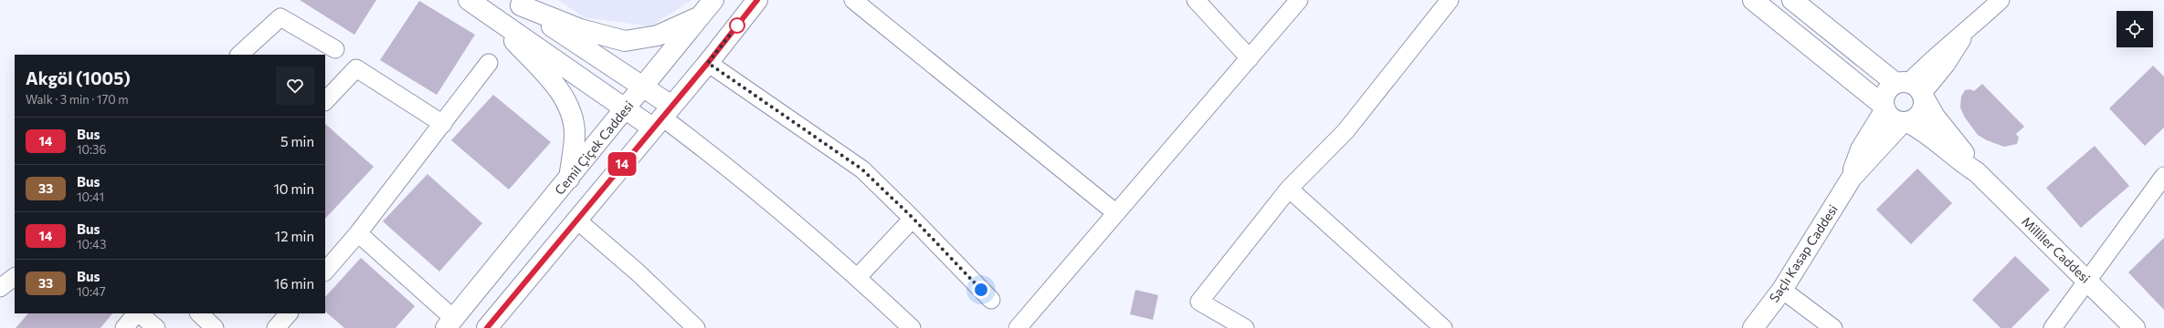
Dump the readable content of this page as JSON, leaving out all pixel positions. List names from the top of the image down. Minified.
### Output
{"streets":{"street":["Cemil Çiçek Caddesi","Milliler Caddesi","Saçlı Kasap Caddesi"]},"crossings":[["Milliler Caddesi","Saçlı Kasap Caddesi"]],"lines":["bus line 14"],"page":{"on_map":"14","heading":["Akgöl (1005)","Walk · 3 min · 170 m"],"list":[{"mark":"14","name":"Bus","note":"10:36","value":"5 min"},{"mark":"33","name":"Bus","note":"10:41","value":"10 min"},{"mark":"14","name":"Bus","note":"10:43","value":"12 min"},{"mark":"33","name":"Bus","note":"10:47","value":"16 min"}]}}
